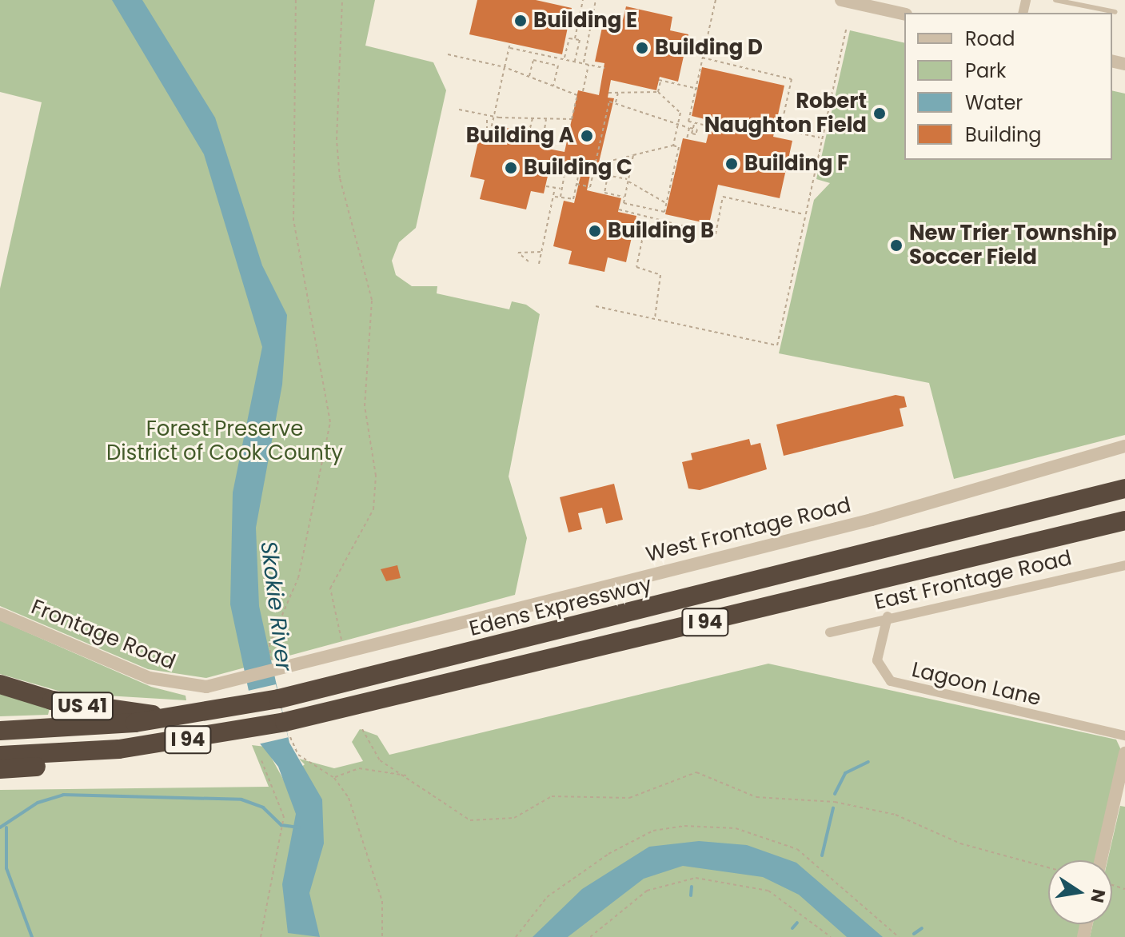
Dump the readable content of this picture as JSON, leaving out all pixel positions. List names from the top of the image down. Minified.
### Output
{"streets":{"highway":["Edens Expressway","I 94","US 41"],"street":["West Frontage Road","East Frontage Road","Frontage Road","Lagoon Lane"]},"crossings":[["West Frontage Road","Frontage Road"],["East Frontage Road","Lagoon Lane"],["Edens Expressway","US 41"],["I 94","US 41"]],"water":["Skokie River"],"parks":["Forest Preserve District of Cook County"],"places":["Building E","Building D","Robert Naughton Field","Building A","Building F","Building C","Building B","New Trier Township Soccer Field"],"legend":["Road","Park","Water","Building"],"north":"right"}
